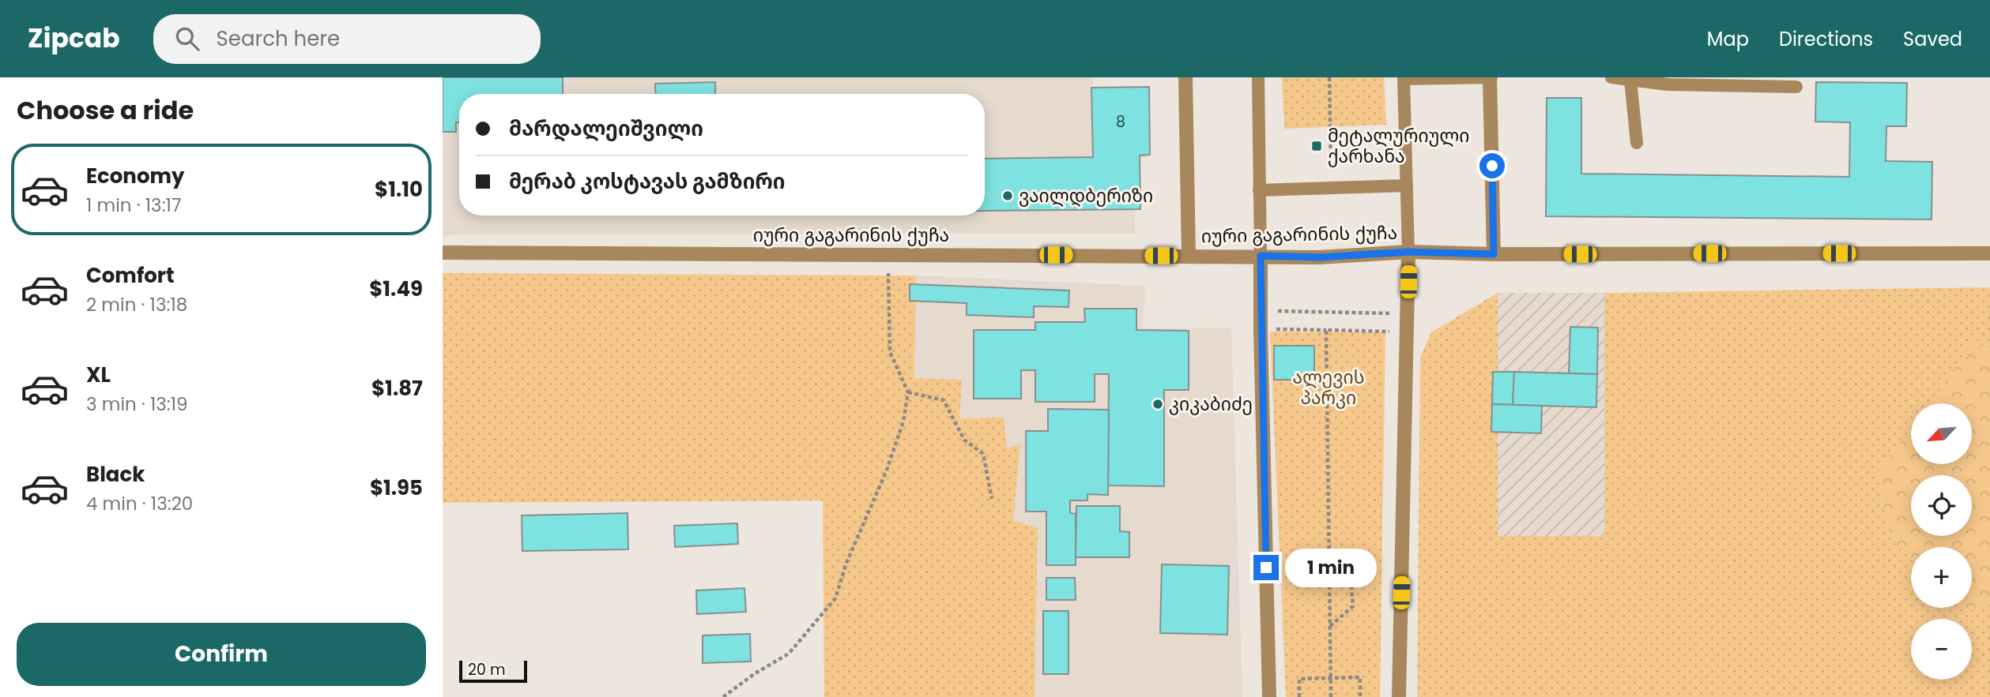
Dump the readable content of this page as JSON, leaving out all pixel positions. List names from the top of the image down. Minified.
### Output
{"streets":{"street":["იური გაგარინის ქუჩა"]},"parks":["ალევის პარკი"],"places":{"transit":["მეტალურიული ქარხანა"],"other":["ვაილდბერიზი","კიკაბიძე"]},"house_numbers":["8"],"scale_bar":"20 m","north":"bottom left","page":{"header":"Zipcab","search":"Search here","nav":["Map","Directions","Saved"],"heading":"Choose a ride","banner":["მარდალეიშვილი","მერაბ კოსტავას გამზირი"],"list":[{"name":"Economy","note":"1 min · 13:17","value":"$1.10"},{"name":"Comfort","note":"2 min · 13:18","value":"$1.49"},{"name":"XL","note":"3 min · 13:19","value":"$1.87"},{"name":"Black","note":"4 min · 13:20","value":"$1.95"}],"map_buttons":["+","−"],"bubble":"1 min","buttons":"Confirm","scale":"20 m"}}
